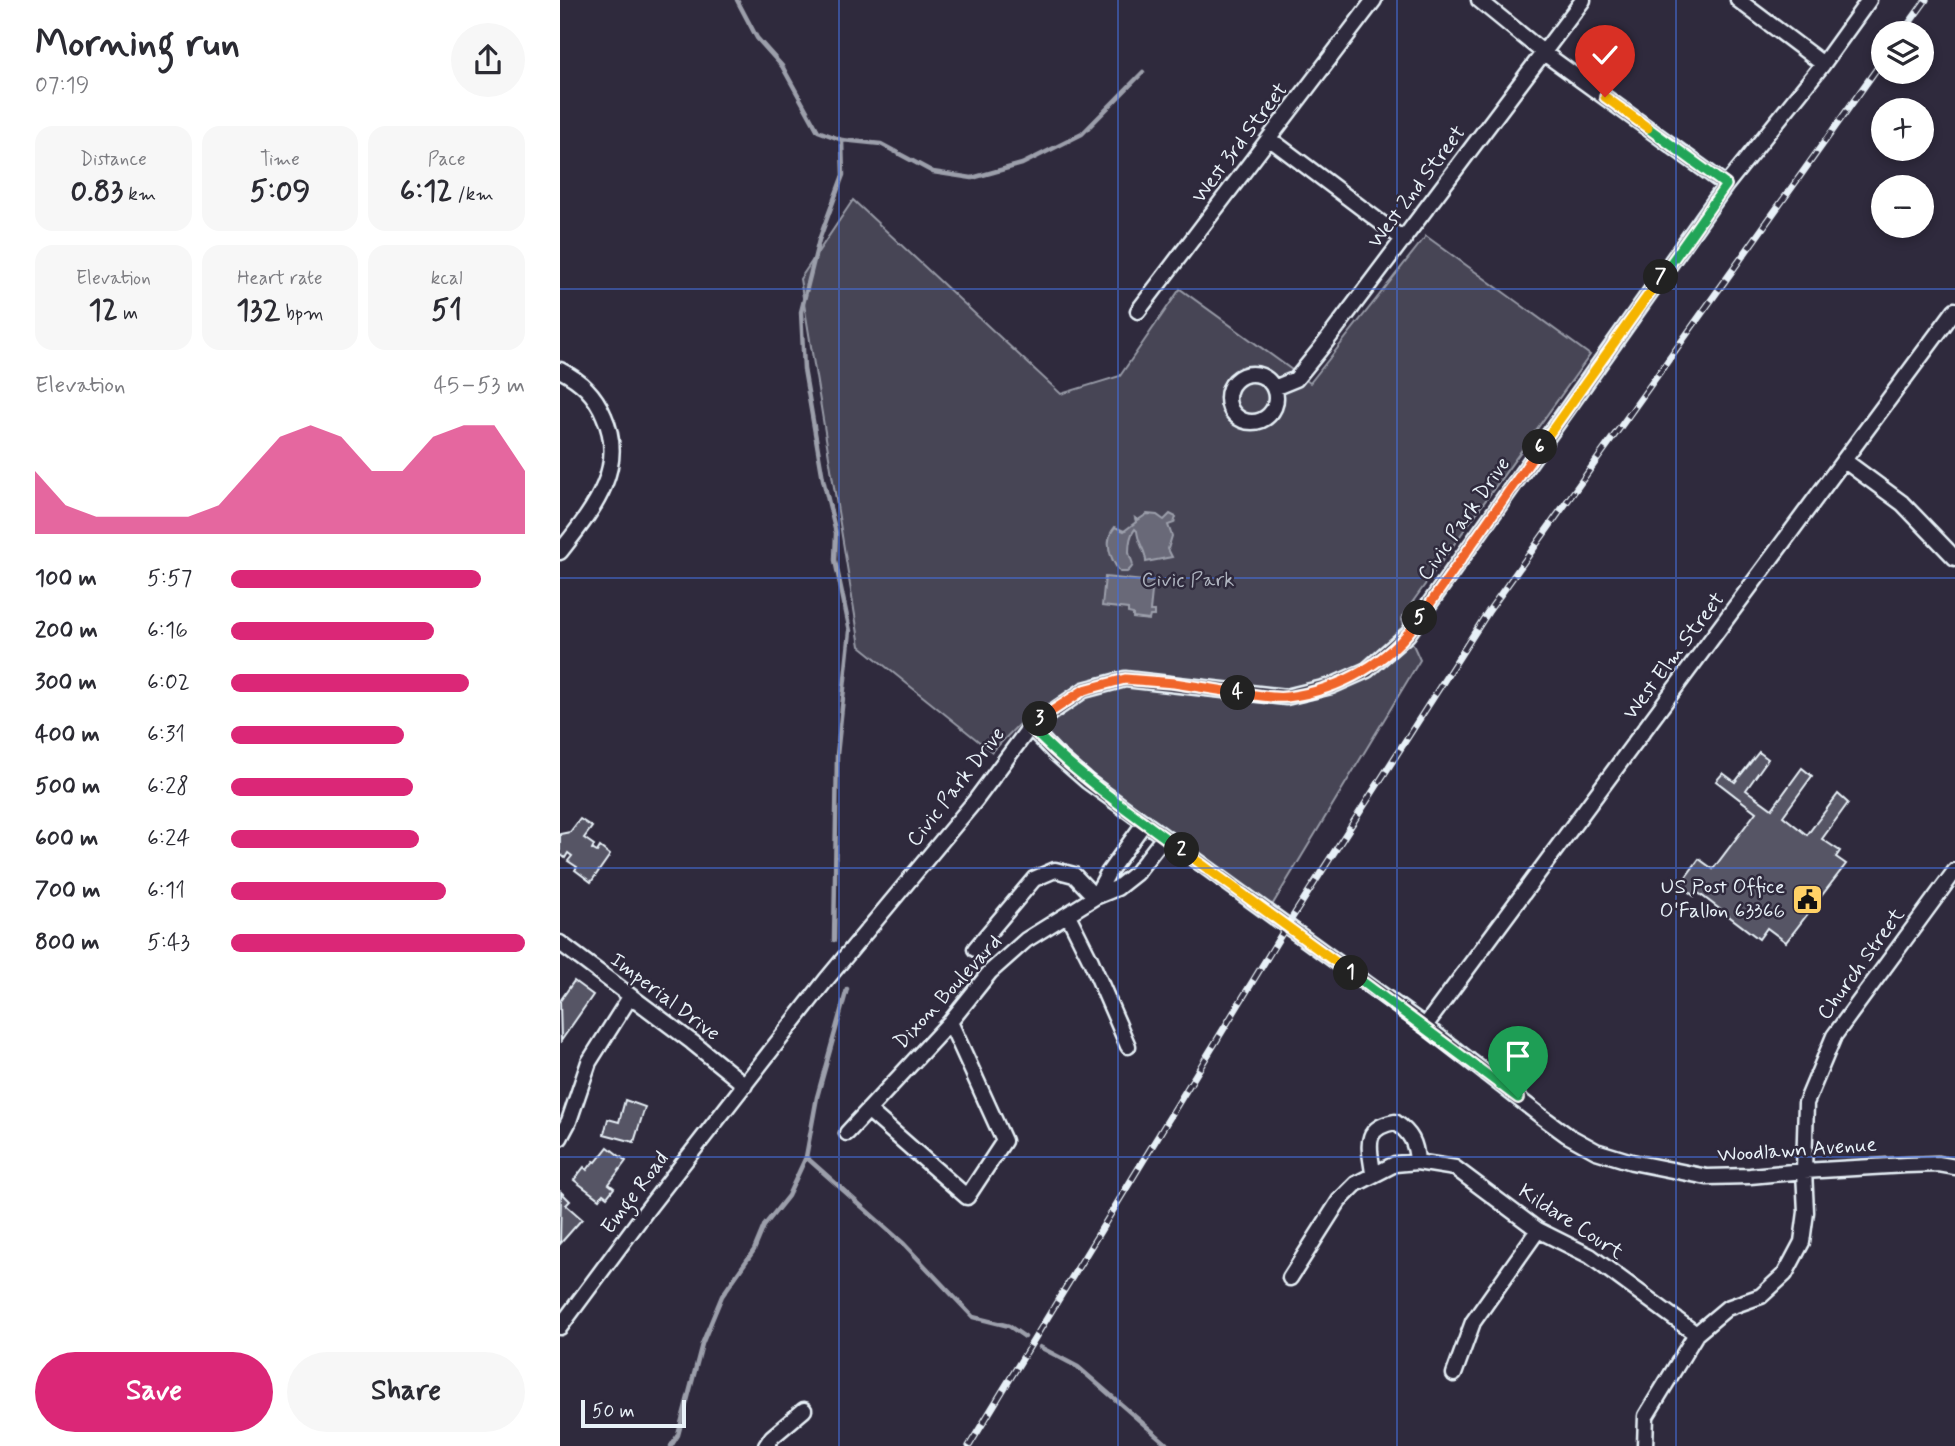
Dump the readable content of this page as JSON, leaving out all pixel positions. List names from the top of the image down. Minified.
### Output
{"streets":{"street":["West 3rd Street","West 2nd Street","Civic Park Drive","West Elm Street","Church Street","Dixon Boulevard","Imperial Drive","Woodlawn Avenue","Emge Road","Kildare Court"]},"crossings":[["Civic Park Drive","Imperial Drive"],["Civic Park Drive","Woodlawn Avenue"],["Civic Park Drive","Emge Road"],["West Elm Street","Woodlawn Avenue"],["Church Street","Woodlawn Avenue"],["Church Street","Kildare Court"],["Dixon Boulevard","Woodlawn Avenue"],["Imperial Drive","Emge Road"]],"parks":["Civic Park"],"places":{"public building":["US Post Office O'Fallon 63366"]},"scale_bar":"50 m","page":{"heading":["Morning run","07:19"],"map_buttons":["+","−"],"stats":[["Distance","0.83 km"],["Time","5:09"],["Pace","6:12 /km"],["Elevation","12 m"],["Heart rate","132 bpm"],["kcal","51"]],"pins":["7","6","5","4","3","2","1"],"chart":["Elevation","45–53 m"],"list":[{"name":"100 m","note":"5:57"},{"name":"200 m","note":"6:16"},{"name":"300 m","note":"6:02"},{"name":"400 m","note":"6:31"},{"name":"500 m","note":"6:28"},{"name":"600 m","note":"6:24"},{"name":"700 m","note":"6:11"},{"name":"800 m","note":"5:43"}],"buttons":["Save","Share"],"scale":"50 m"}}
